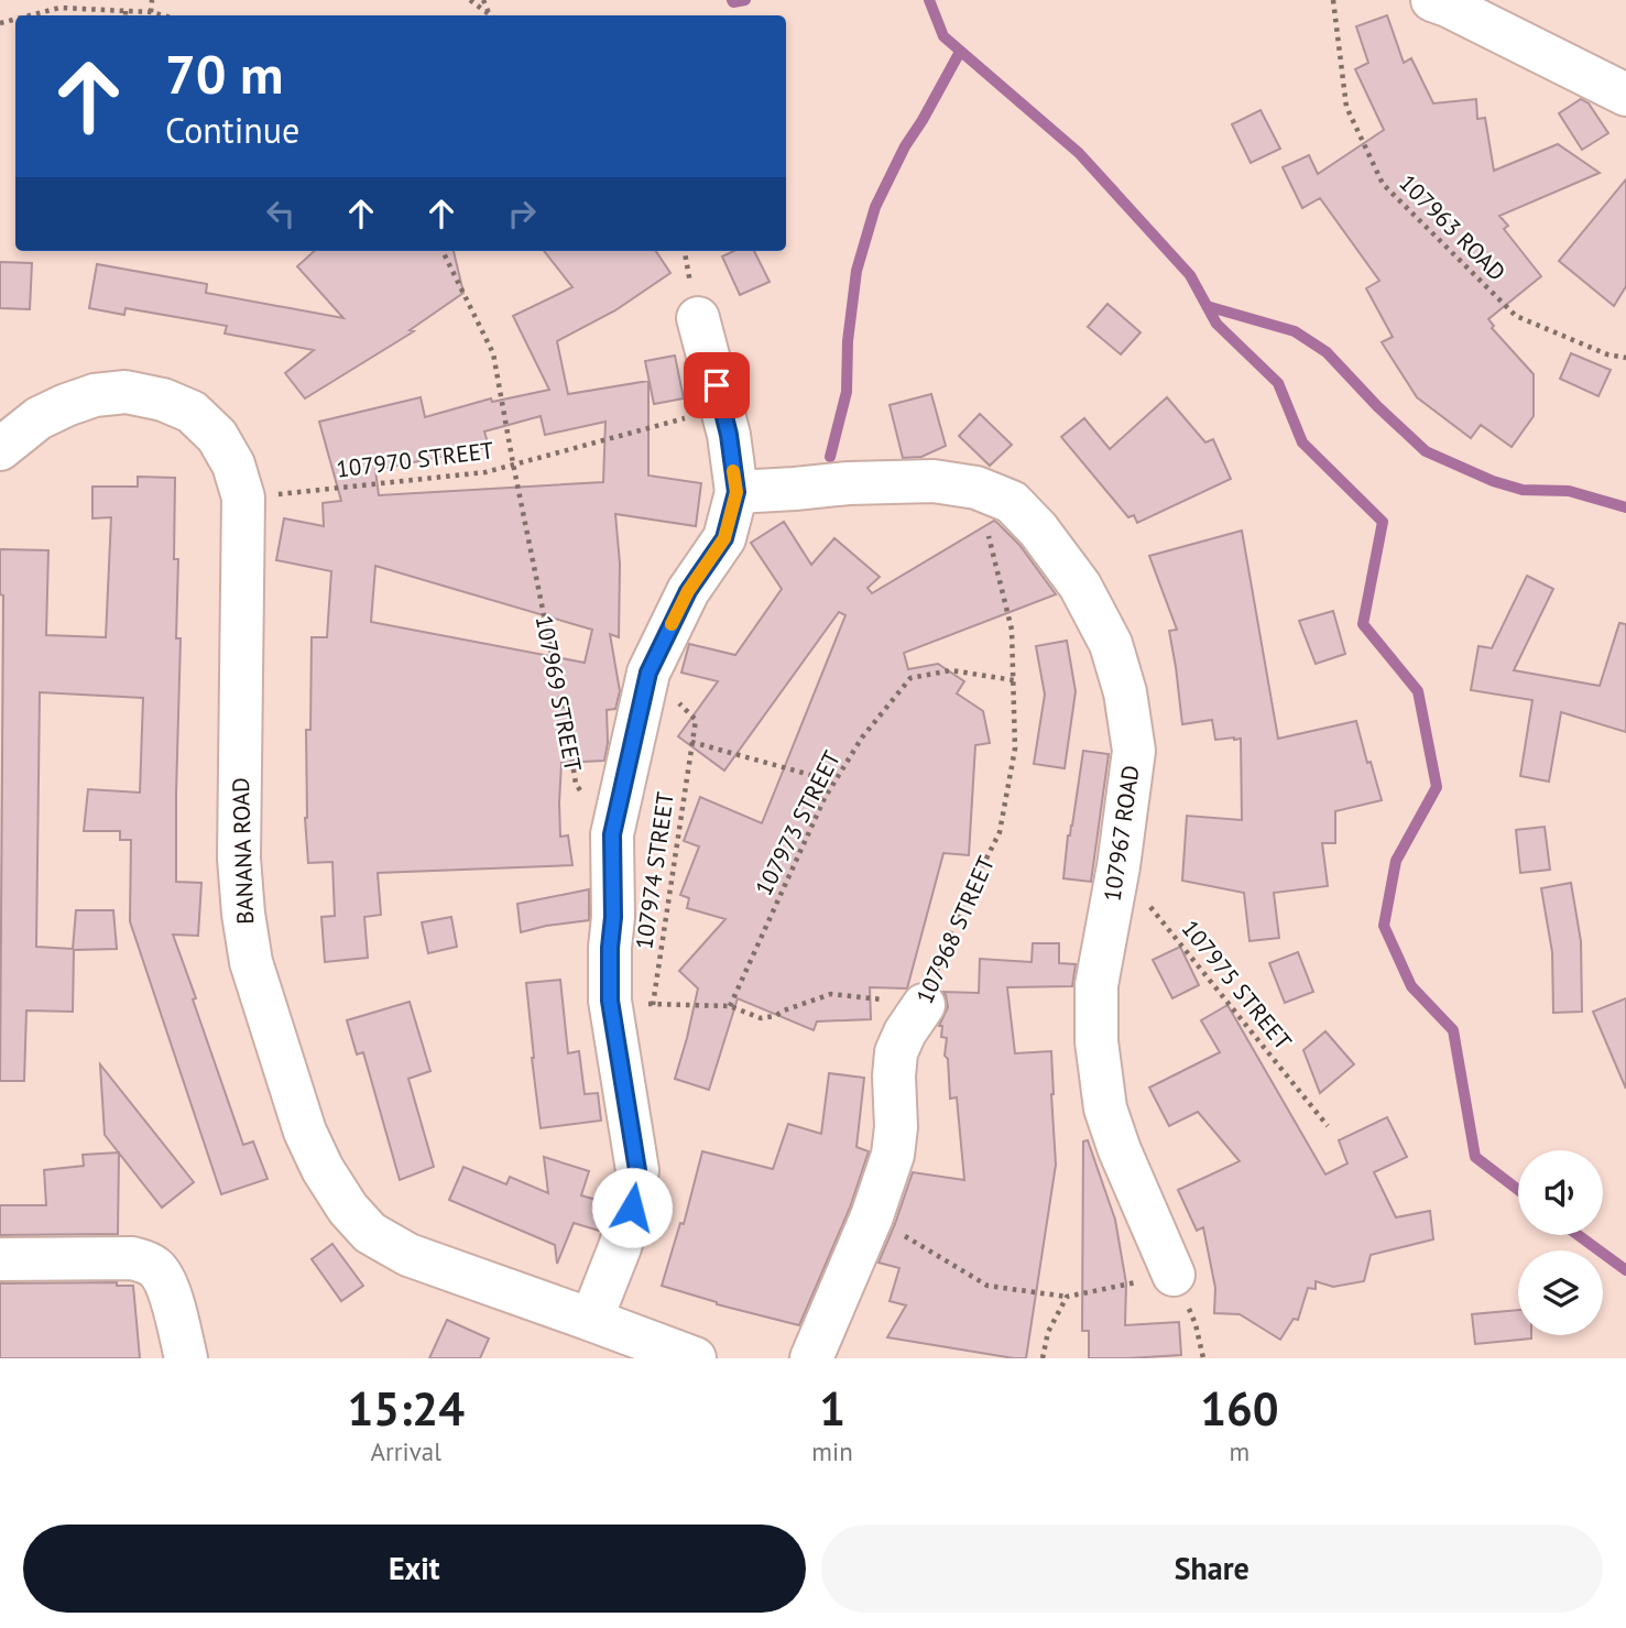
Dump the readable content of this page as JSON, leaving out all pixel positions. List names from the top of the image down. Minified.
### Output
{"streets":{"street":["107967 ROAD","BANANA ROAD","107968 STREET"],"path":["107963 ROAD","107970 STREET","107969 STREET","107973 STREET","107974 STREET","107975 STREET"]},"crossings":[["107970 STREET","107969 STREET"],["107970 STREET","BANANA ROAD"],["107973 STREET","107968 STREET"],["107967 ROAD","107968 STREET"],["107967 ROAD","107975 STREET"]],"page":{"turn":["70 m","Continue"],"eta":["15:24","Arrival","1","min","160","m"],"buttons":["Exit","Share"]}}
